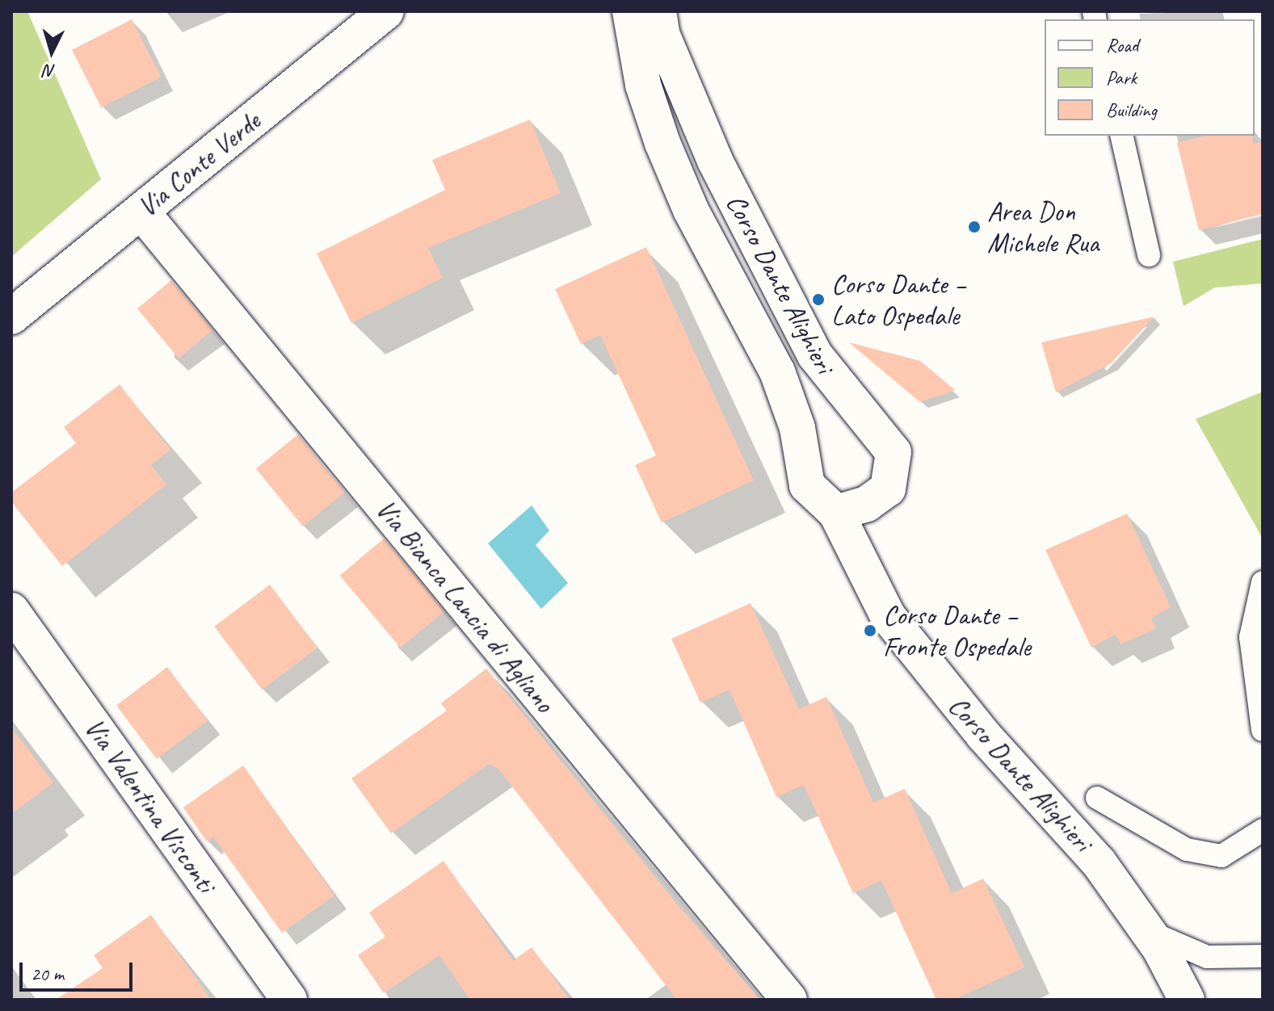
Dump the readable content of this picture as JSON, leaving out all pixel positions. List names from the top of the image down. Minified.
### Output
{"streets":{"street":["Via Conte Verde","Corso Dante Alighieri","Via Bianca Lancia di Agliano","Via Valentina Visconti"]},"crossings":[["Via Conte Verde","Via Bianca Lancia di Agliano"]],"places":["Area Don Michele Rua","Corso Dante – Lato Ospedale","Corso Dante – Fronte Ospedale"],"legend":["Road","Park","Building"],"scale_bar":"20 m","north":"bottom"}
